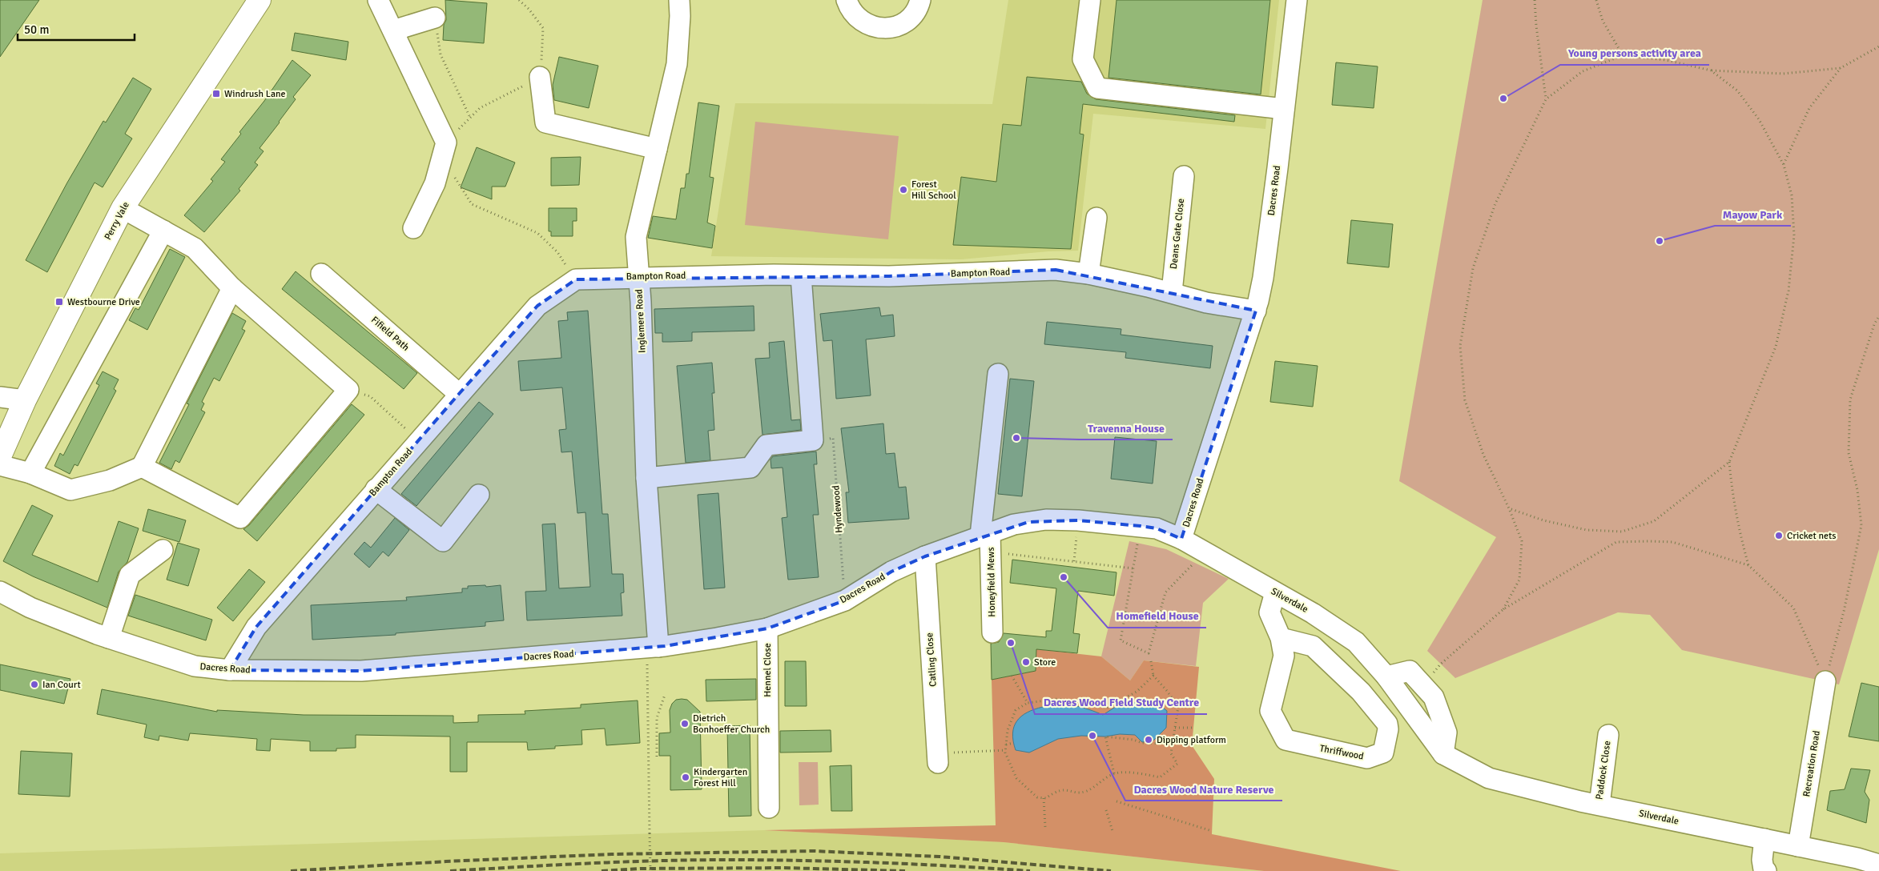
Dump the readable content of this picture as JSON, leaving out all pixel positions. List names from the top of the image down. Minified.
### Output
{"streets":{"main road":["Perry Vale"],"street":["Dacres Road","Deans Gate Close","Bampton Road","Inglemere Road","Fifield Path","Honeyfield Mews","Silverdale","Catling Close","Hennel Close","Thriffwood","Recreation Road","Paddock Close"],"path":["Hyndewood"]},"crossings":[["Dacres Road","Bampton Road"],["Dacres Road","Inglemere Road"],["Dacres Road","Hyndewood"],["Dacres Road","Honeyfield Mews"],["Dacres Road","Silverdale"],["Dacres Road","Catling Close"],["Dacres Road","Hennel Close"],["Deans Gate Close","Bampton Road"],["Bampton Road","Inglemere Road"],["Bampton Road","Fifield Path"],["Silverdale","Thriffwood"],["Silverdale","Recreation Road"],["Silverdale","Paddock Close"]],"places":{"transit":["Windrush Lane","Westbourne Drive"],"other":["Young persons activity area","Forest Hill School","Mayow Park","Travenna House","Cricket nets","Homefield House","Dacres Wood Field Study Centre","Store","Ian Court","Dietrich Bonhoeffer Church","Dacres Wood Nature Reserve","Dipping platform","Kindergarten Forest Hill"]},"scale_bar":"50 m"}
